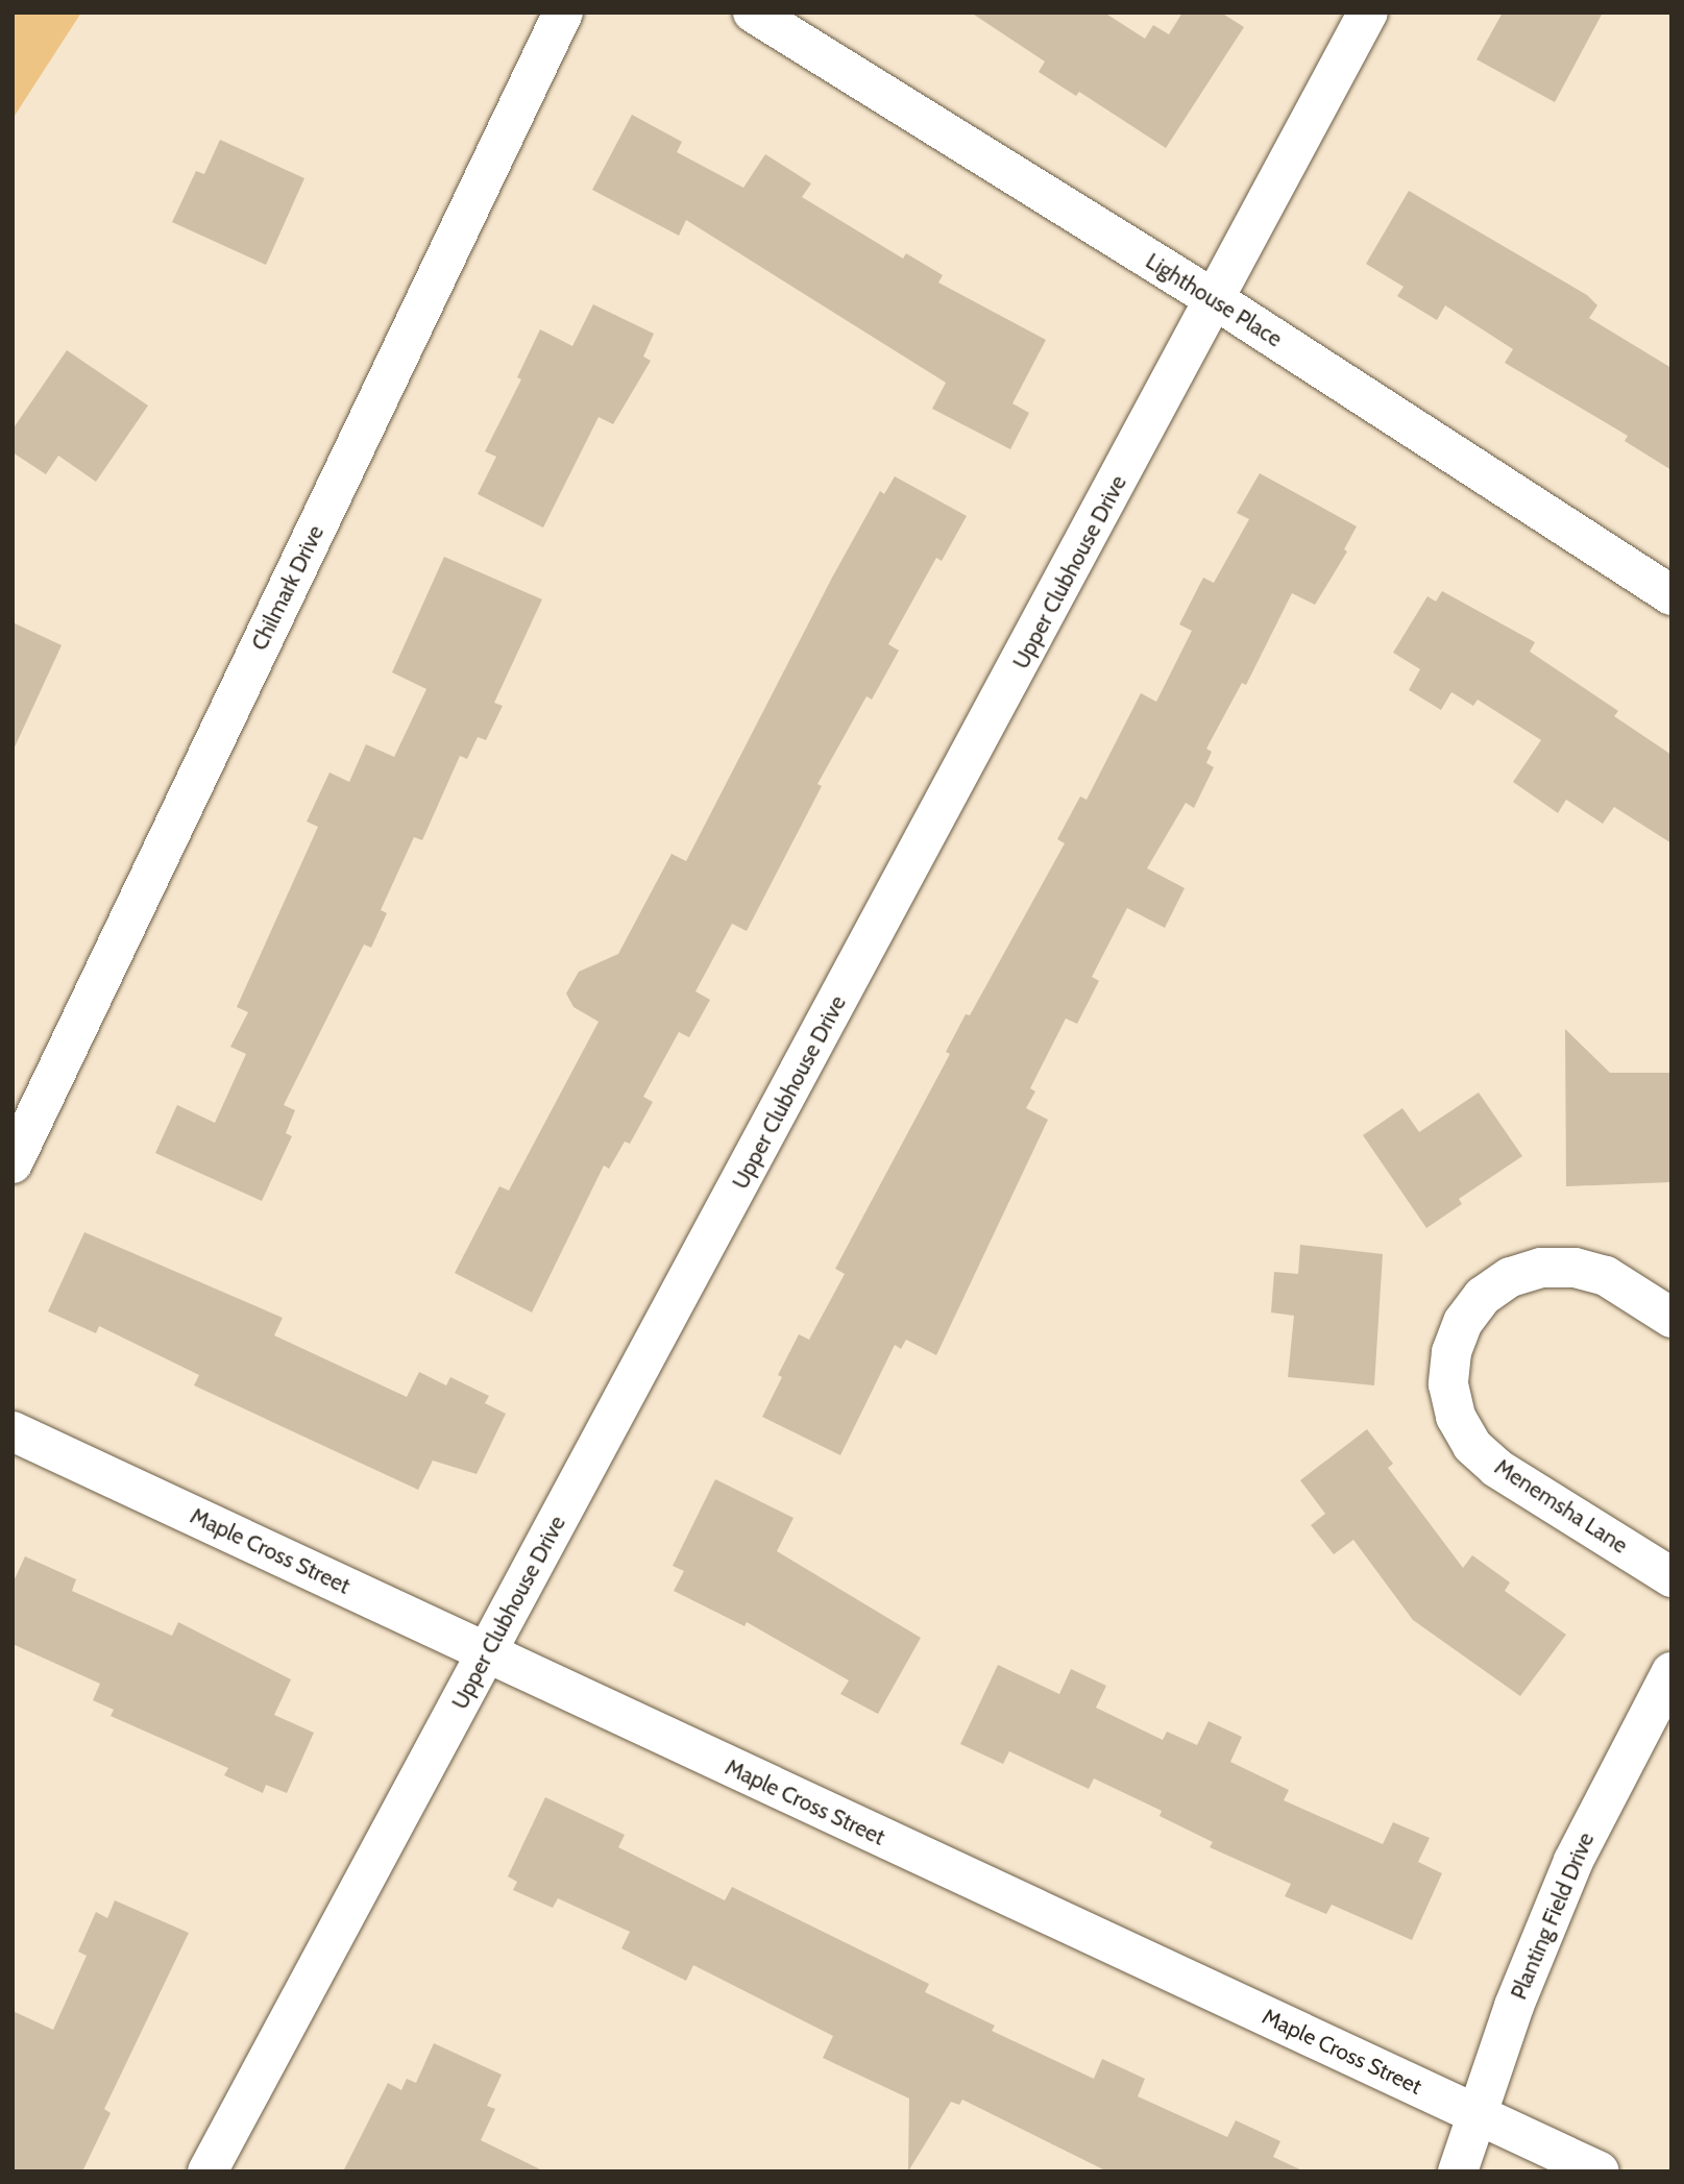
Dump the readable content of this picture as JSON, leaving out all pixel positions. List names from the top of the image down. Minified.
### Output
{"streets":{"street":["Lighthouse Place","Upper Clubhouse Drive","Chilmark Drive","Menemsha Lane","Maple Cross Street","Planting Field Drive"]},"crossings":[["Lighthouse Place","Upper Clubhouse Drive"],["Upper Clubhouse Drive","Maple Cross Street"],["Maple Cross Street","Planting Field Drive"]]}
